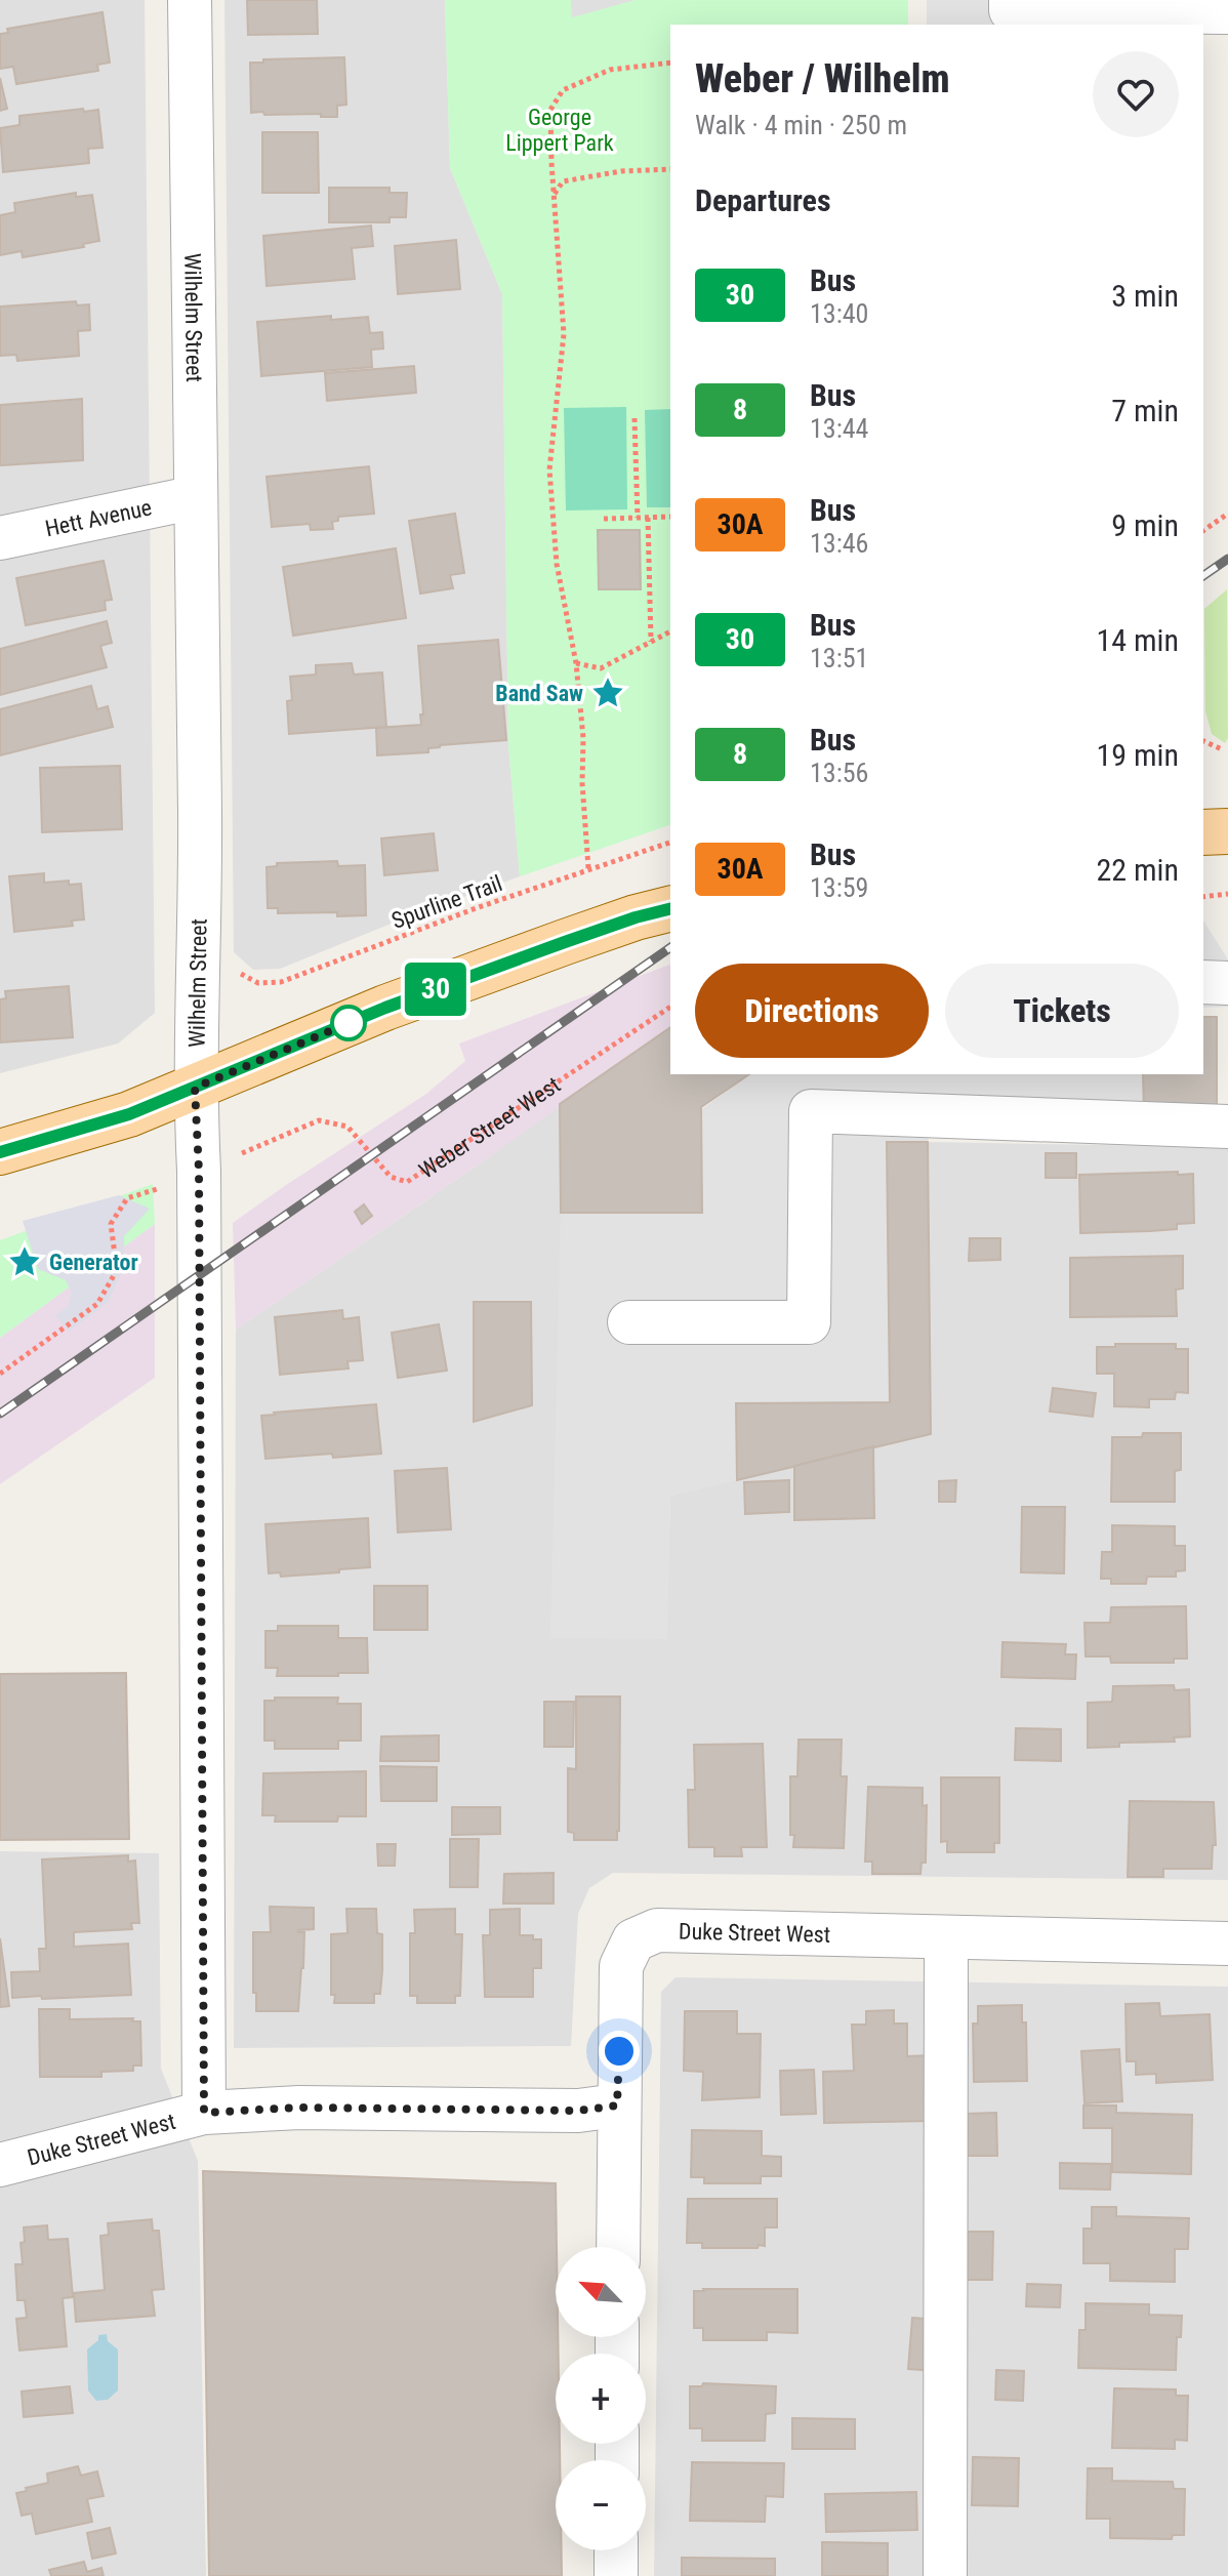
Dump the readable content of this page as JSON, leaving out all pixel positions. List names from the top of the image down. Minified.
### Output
{"streets":{"street":["Wilhelm Street","Hett Avenue","Duke Street West"],"path":["Spurline Trail","Weber Street West"]},"crossings":[["Wilhelm Street","Hett Avenue"],["Wilhelm Street","Duke Street West"]],"parks":["George Lippert Park"],"places":{"place":["Band Saw","Generator"]},"lines":["bus line 30"],"north":"top left","page":{"on_map":"30","heading":[["Weber / Wilhelm","Walk · 4 min · 250 m"],"Departures"],"list":[{"mark":"30","name":"Bus","note":"13:40","value":"3 min"},{"mark":"8","name":"Bus","note":"13:44","value":"7 min"},{"mark":"30A","name":"Bus","note":"13:46","value":"9 min"},{"mark":"30","name":"Bus","note":"13:51","value":"14 min"},{"mark":"8","name":"Bus","note":"13:56","value":"19 min"},{"mark":"30A","name":"Bus","note":"13:59","value":"22 min"}],"buttons":["Directions","Tickets"],"map_buttons":["+","−"]}}
